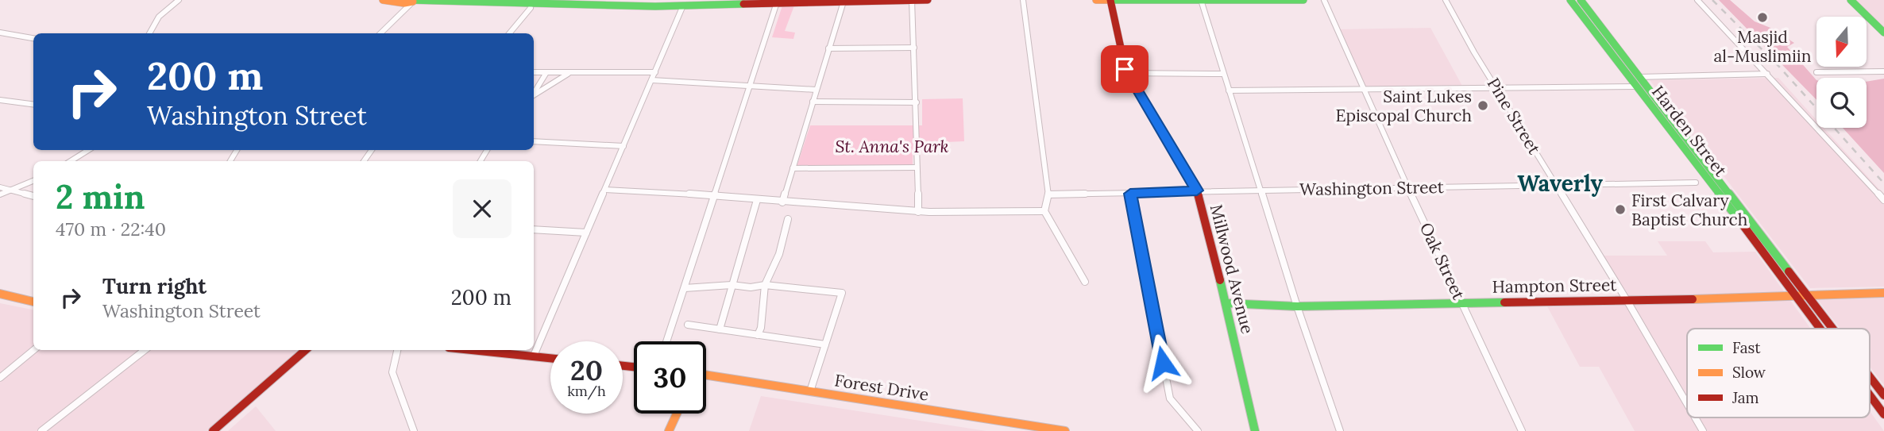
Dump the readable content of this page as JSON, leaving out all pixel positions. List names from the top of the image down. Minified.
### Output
{"streets":{"main road":["Harden Street","Millwood Avenue","Hampton Street","Forest Drive"],"street":["Pine Street","Washington Street","Oak Street"]},"crossings":[["Pine Street","Washington Street"],["Pine Street","Hampton Street"],["Harden Street","Hampton Street"],["Washington Street","Oak Street"],["Washington Street","Millwood Avenue"],["Oak Street","Hampton Street"],["Millwood Avenue","Hampton Street"]],"districts":["Waverly"],"parks":["St. Anna's Park"],"places":["Masjid al-Muslimiin","Saint Lukes Episcopal Church","First Calvary Baptist Church"],"legend":["Fast","Slow","Jam"],"north":"bottom","page":{"turn":["200 m","Washington Street"],"heading":["2 min","470 m · 22:40"],"list":[{"name":"Turn right","note":"Washington Street","value":"200 m"}],"speed":"20 km/h","limit":"30"}}
